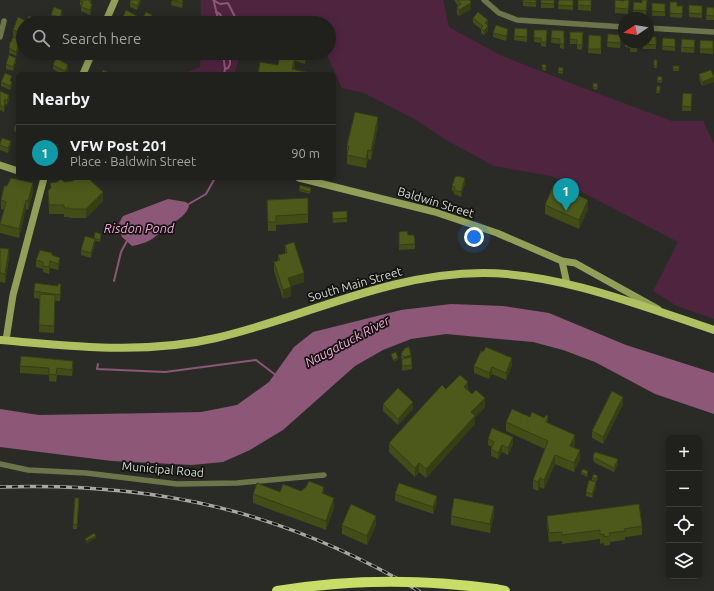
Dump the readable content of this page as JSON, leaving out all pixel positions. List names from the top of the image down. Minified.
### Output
{"streets":{"main road":["Baldwin Street","South Main Street"],"street":["Municipal Road"]},"crossings":[["Baldwin Street","South Main Street"]],"water":["Risdon Pond","Naugatuck River"],"north":"left","page":{"search":"Search here","heading":"Nearby","list":[{"mark":"1","name":"VFW Post 201","note":"Place · Baldwin Street","value":"90 m"}],"pins":"1","map_buttons":["+","−"]}}
